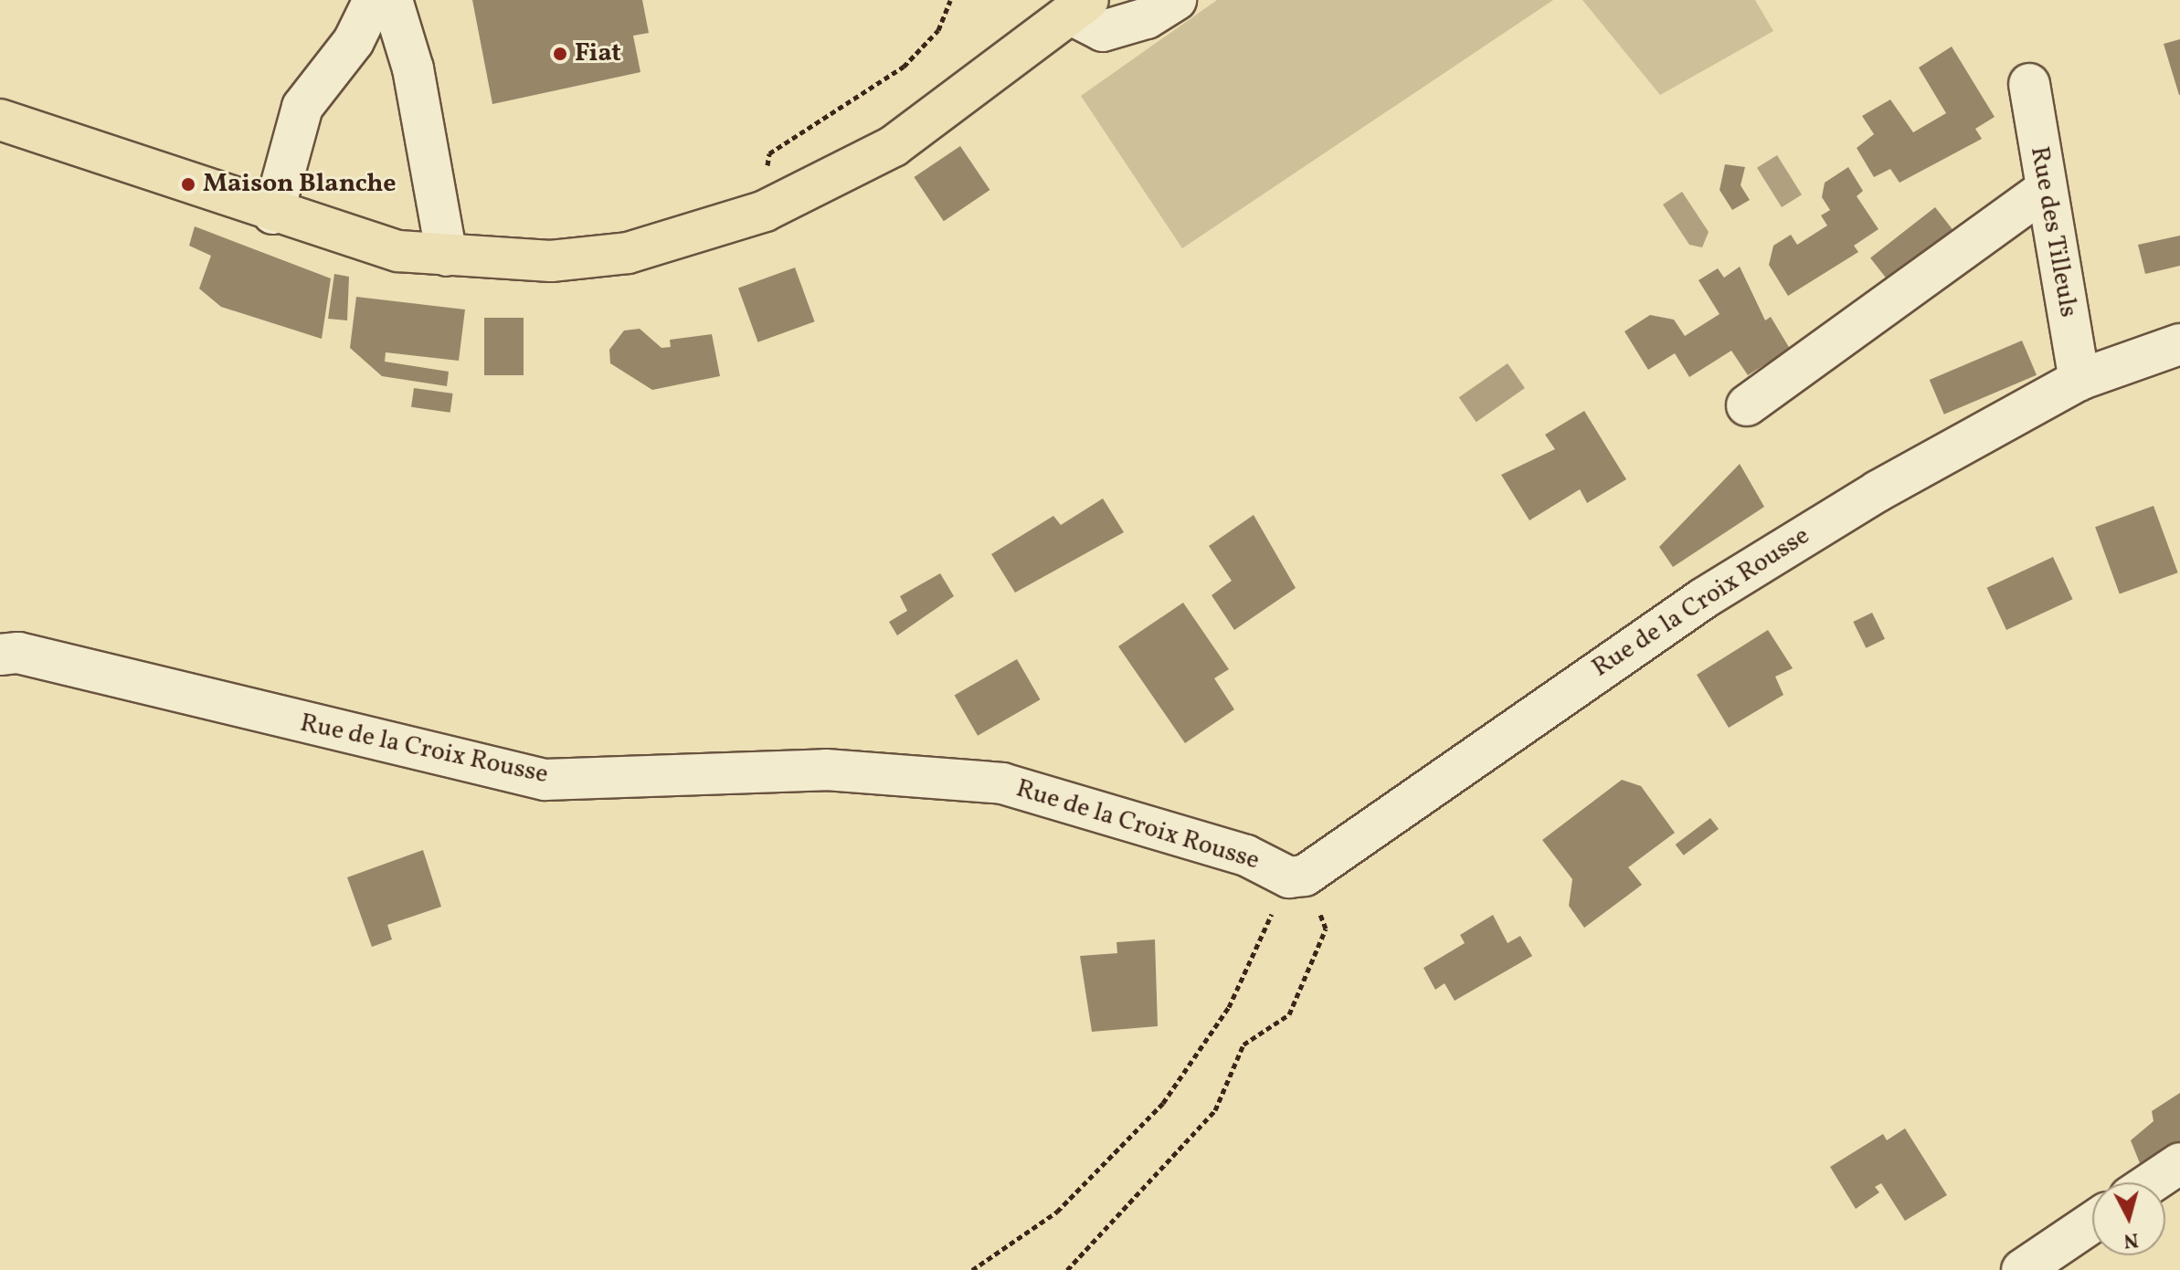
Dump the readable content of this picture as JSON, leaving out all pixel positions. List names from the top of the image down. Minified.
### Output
{"streets":{"street":["Rue des Tilleuls","Rue de la Croix Rousse"]},"crossings":[["Rue des Tilleuls","Rue de la Croix Rousse"]],"places":["Fiat","Maison Blanche"],"north":"bottom"}
